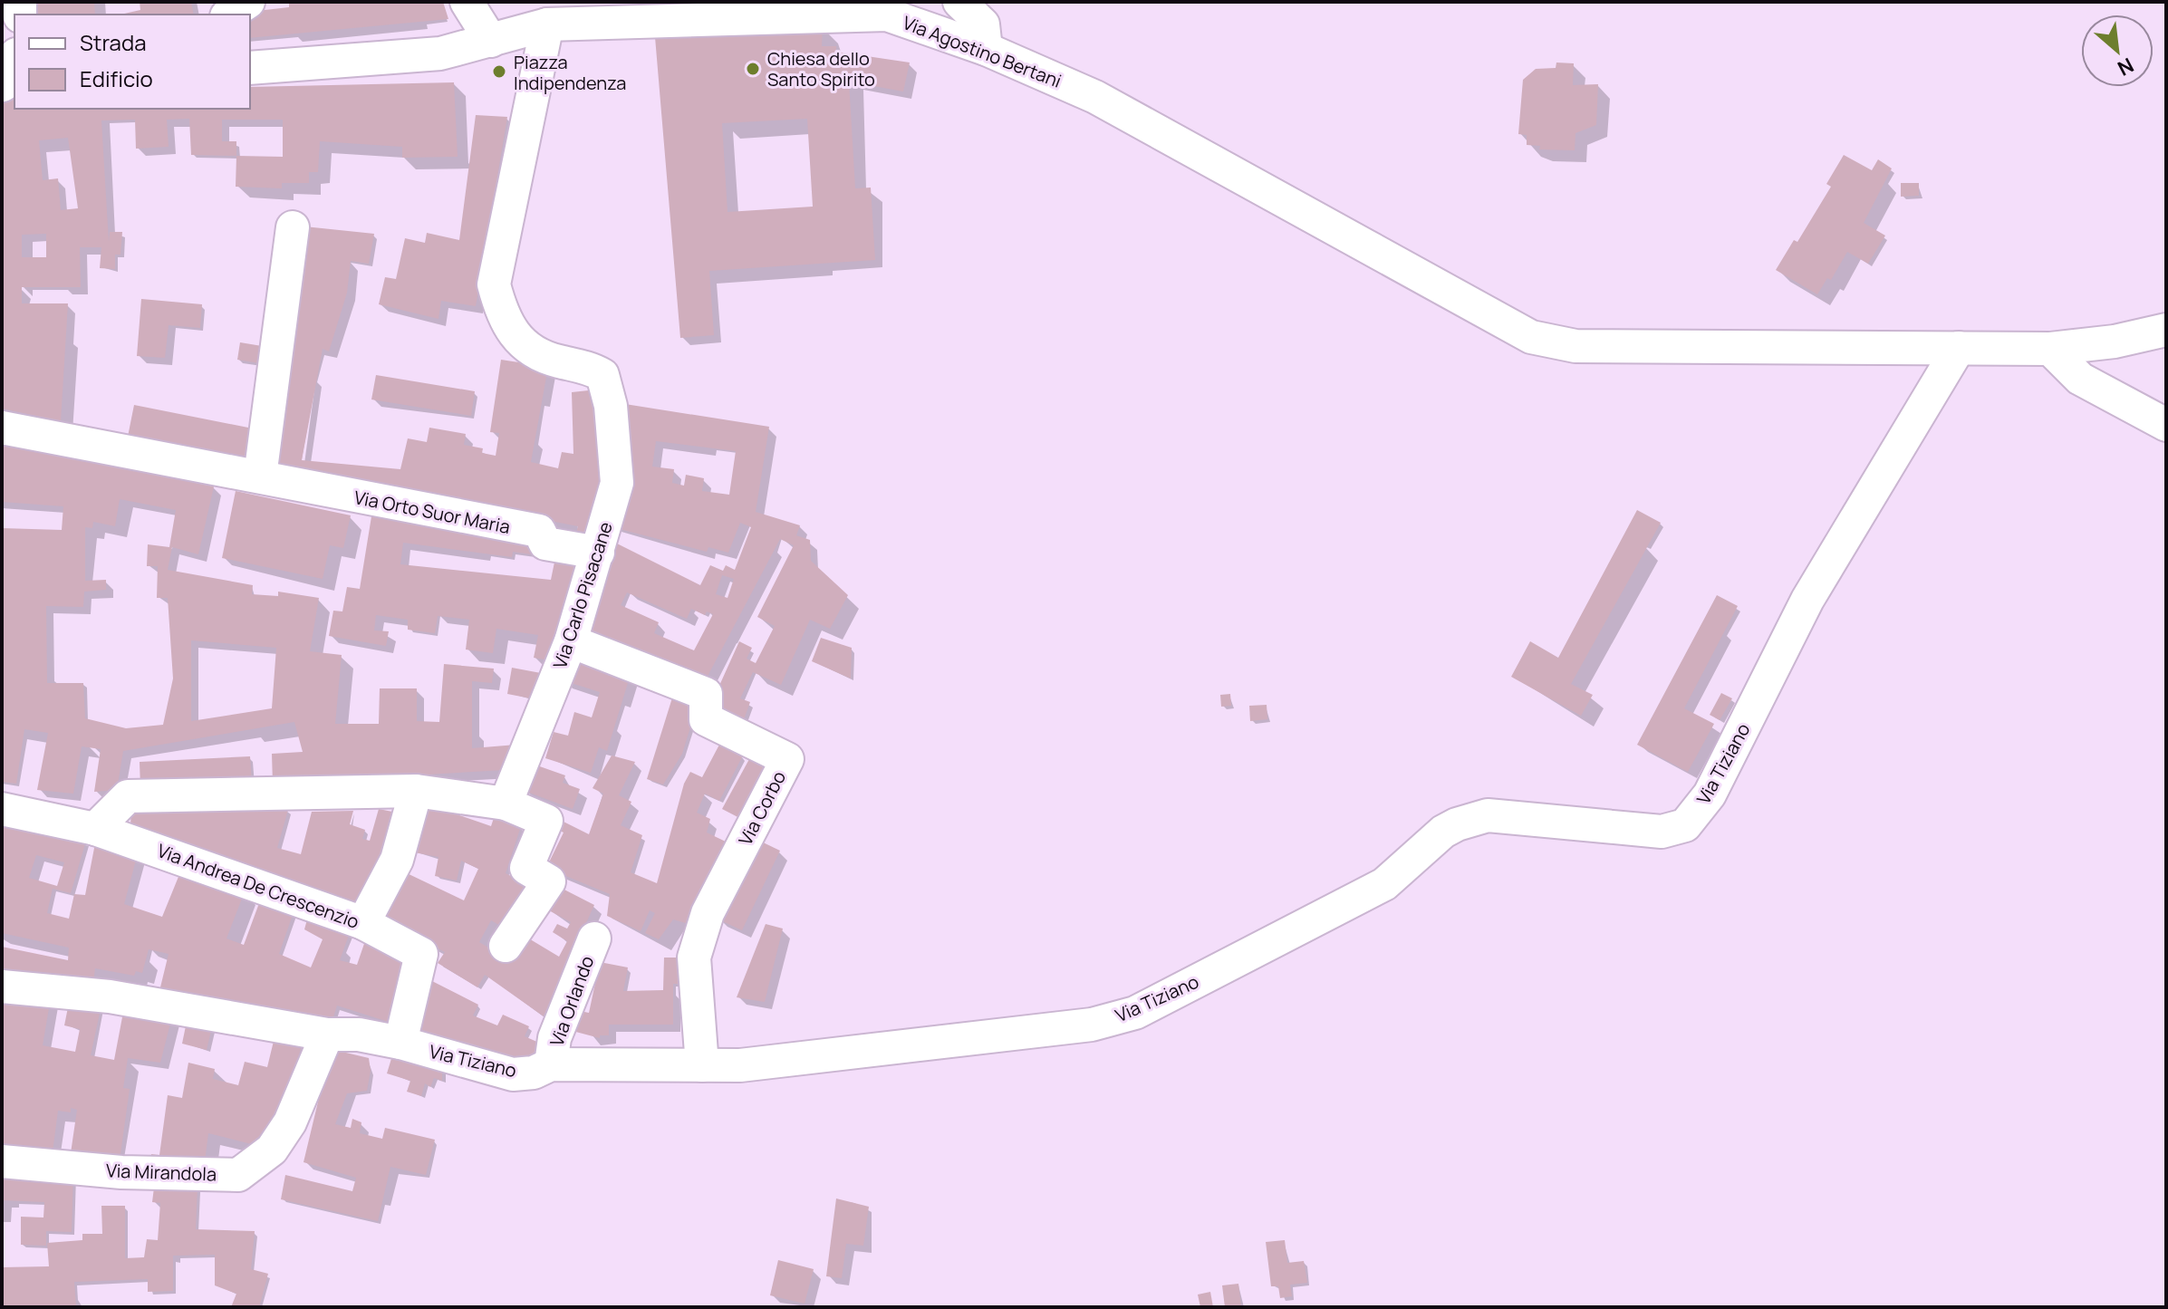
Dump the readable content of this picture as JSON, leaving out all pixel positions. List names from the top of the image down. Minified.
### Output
{"streets":{"street":["Via Agostino Bertani","Via Orto Suor Maria","Via Carlo Pisacane","Via Tiziano","Via Corbo","Via Andrea De Crescenzio","Via Orlando","Via Mirandola"]},"crossings":[["Via Agostino Bertani","Via Tiziano"],["Via Orto Suor Maria","Via Carlo Pisacane"],["Via Carlo Pisacane","Via Corbo"],["Via Tiziano","Via Corbo"],["Via Tiziano","Via Andrea De Crescenzio"],["Via Tiziano","Via Orlando"],["Via Tiziano","Via Mirandola"]],"places":["Chiesa dello Santo Spirito","Piazza Indipendenza"],"legend":["Strada","Edificio"],"north":"bottom right"}
